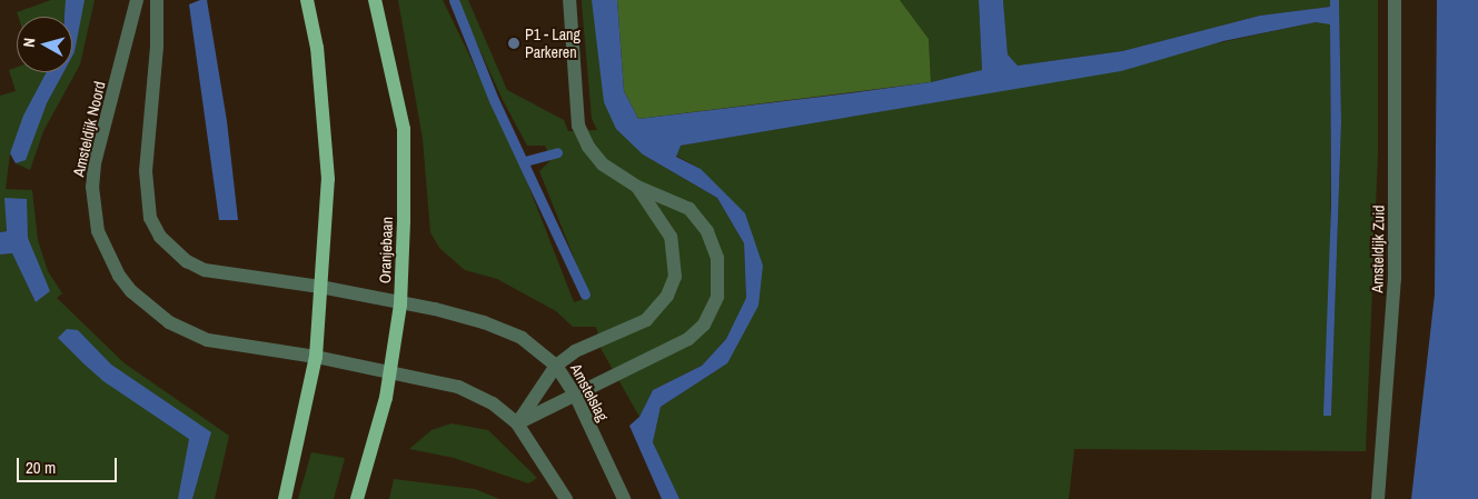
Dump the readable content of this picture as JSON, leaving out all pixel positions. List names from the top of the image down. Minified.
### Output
{"streets":{"main road":["Oranjebaan"],"street":["Amsteldijk Noord","Amsteldijk Zuid","Amstelslag"]},"crossings":[["Amsteldijk Noord","Oranjebaan"],["Oranjebaan","Amstelslag"]],"places":["P1 - Lang Parkeren"],"scale_bar":"20 m","north":"left"}
